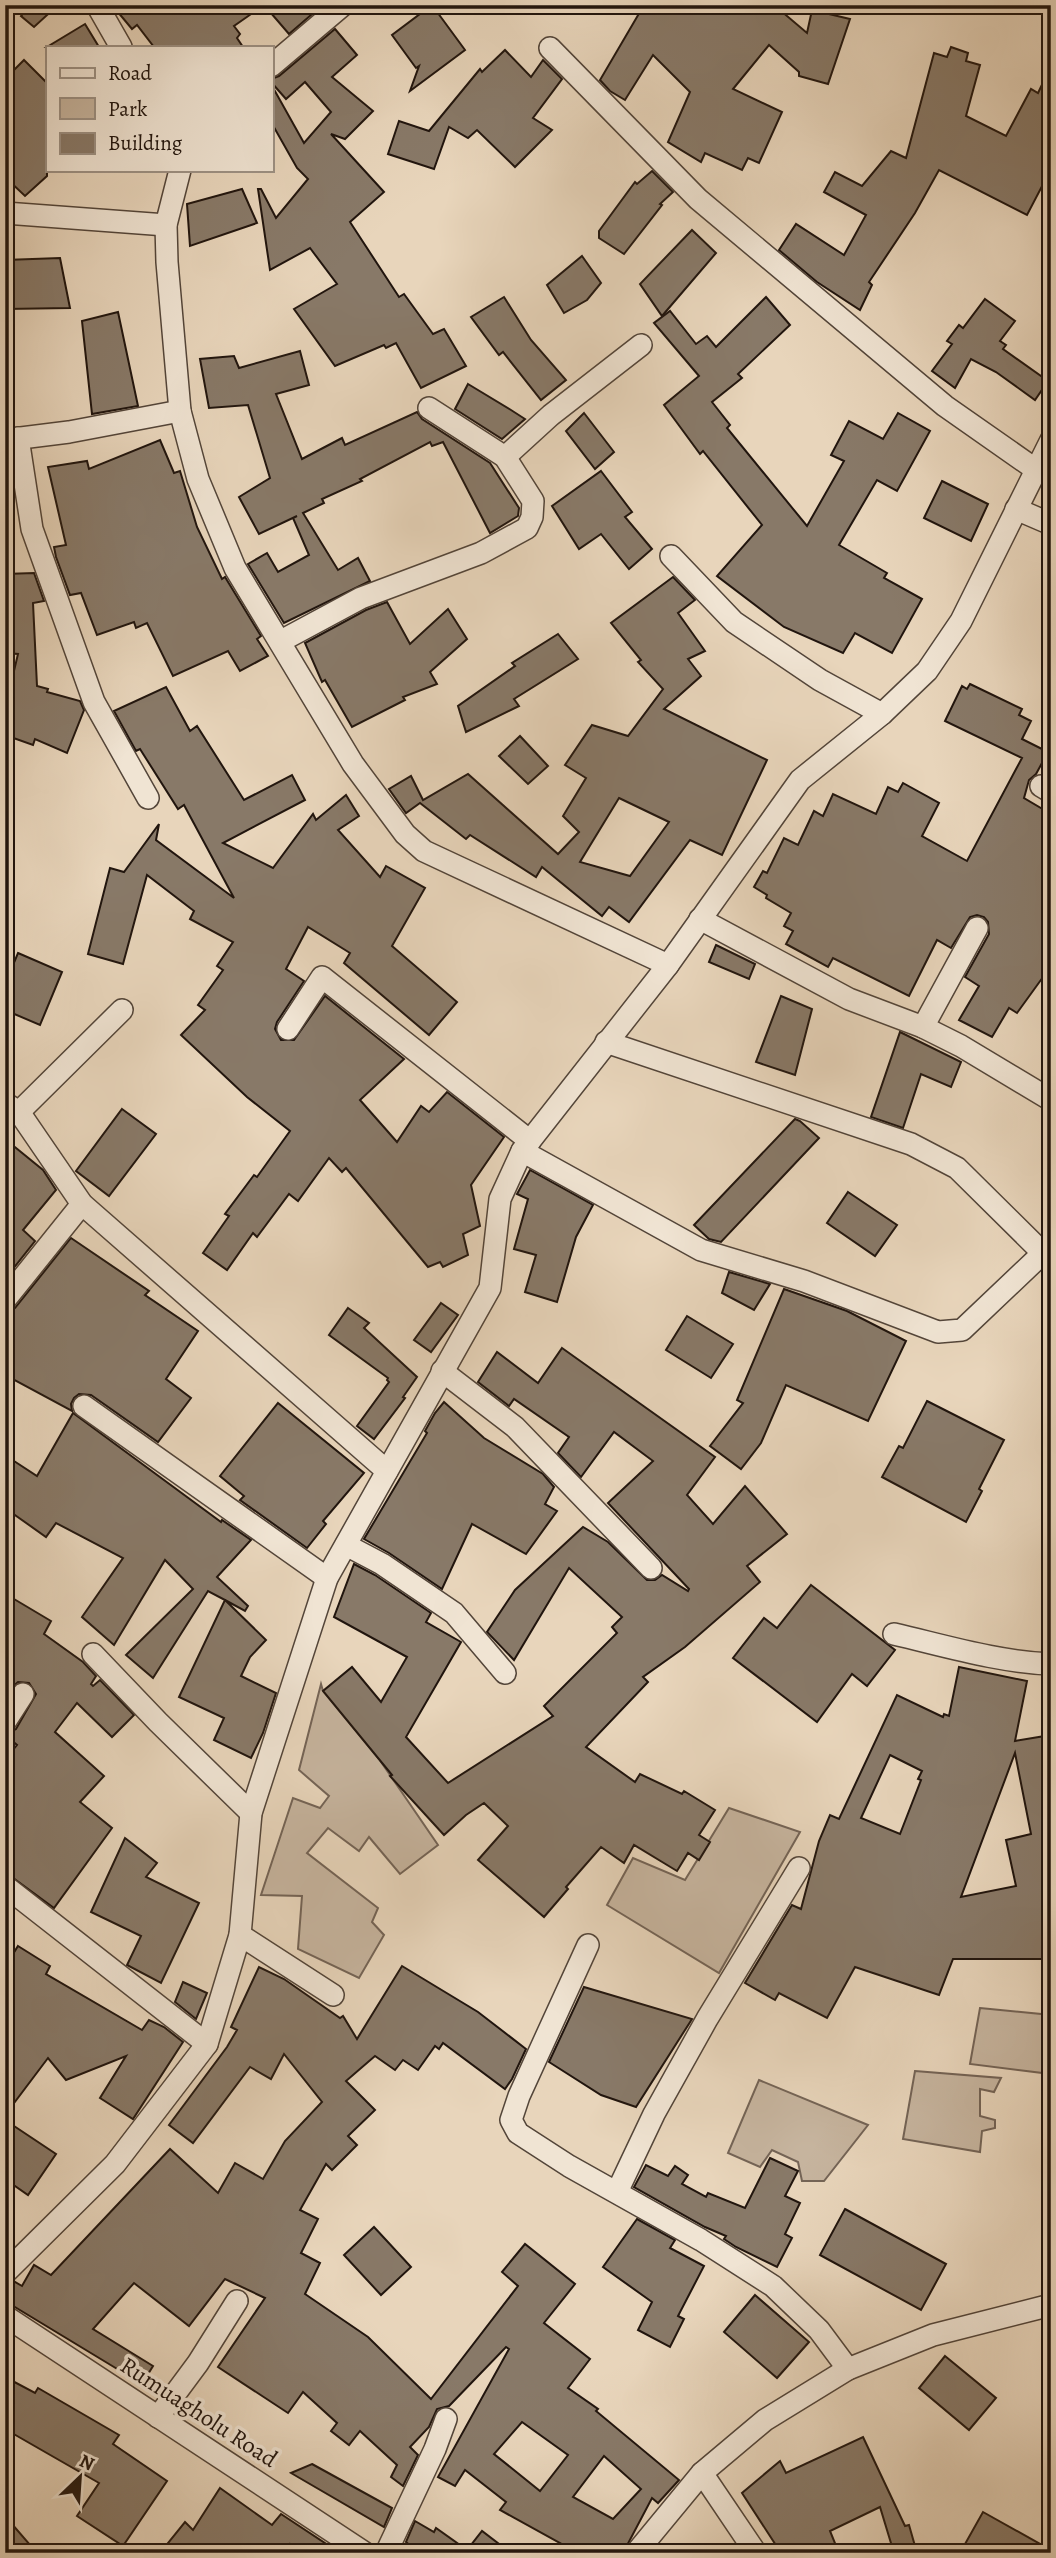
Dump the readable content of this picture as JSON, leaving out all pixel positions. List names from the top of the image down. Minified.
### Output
{"streets":{"street":["Rumuagholu Road"]},"legend":["Road","Park","Building"],"north":"top right"}
